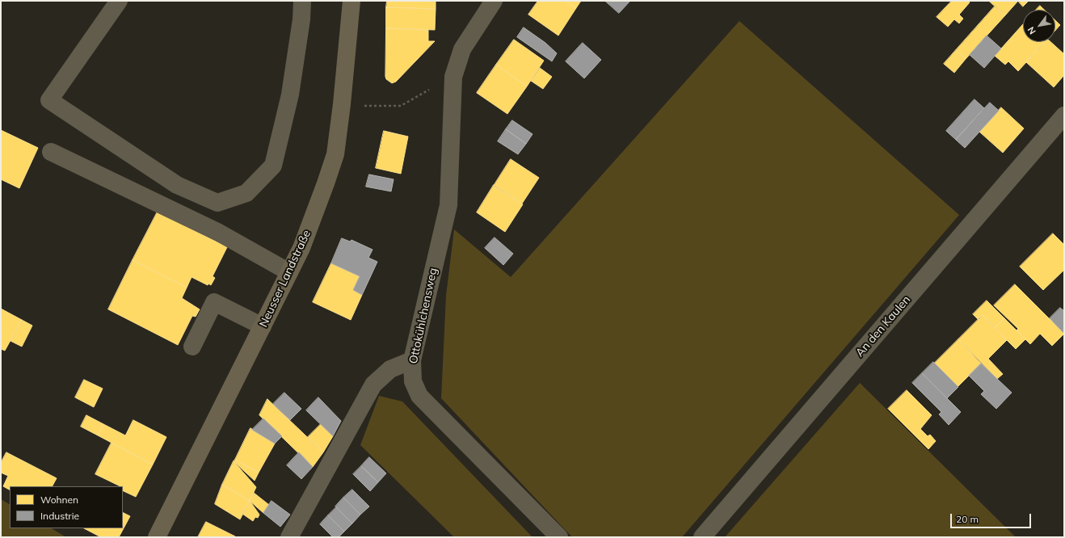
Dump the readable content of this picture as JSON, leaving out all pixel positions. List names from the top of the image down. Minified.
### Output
{"streets":{"main road":["Neusser Landstraße"],"street":["Ottokühlchensweg","An den Kaulen"]},"legend":["Wohnen","Industrie"],"scale_bar":"20 m","north":"bottom left"}
